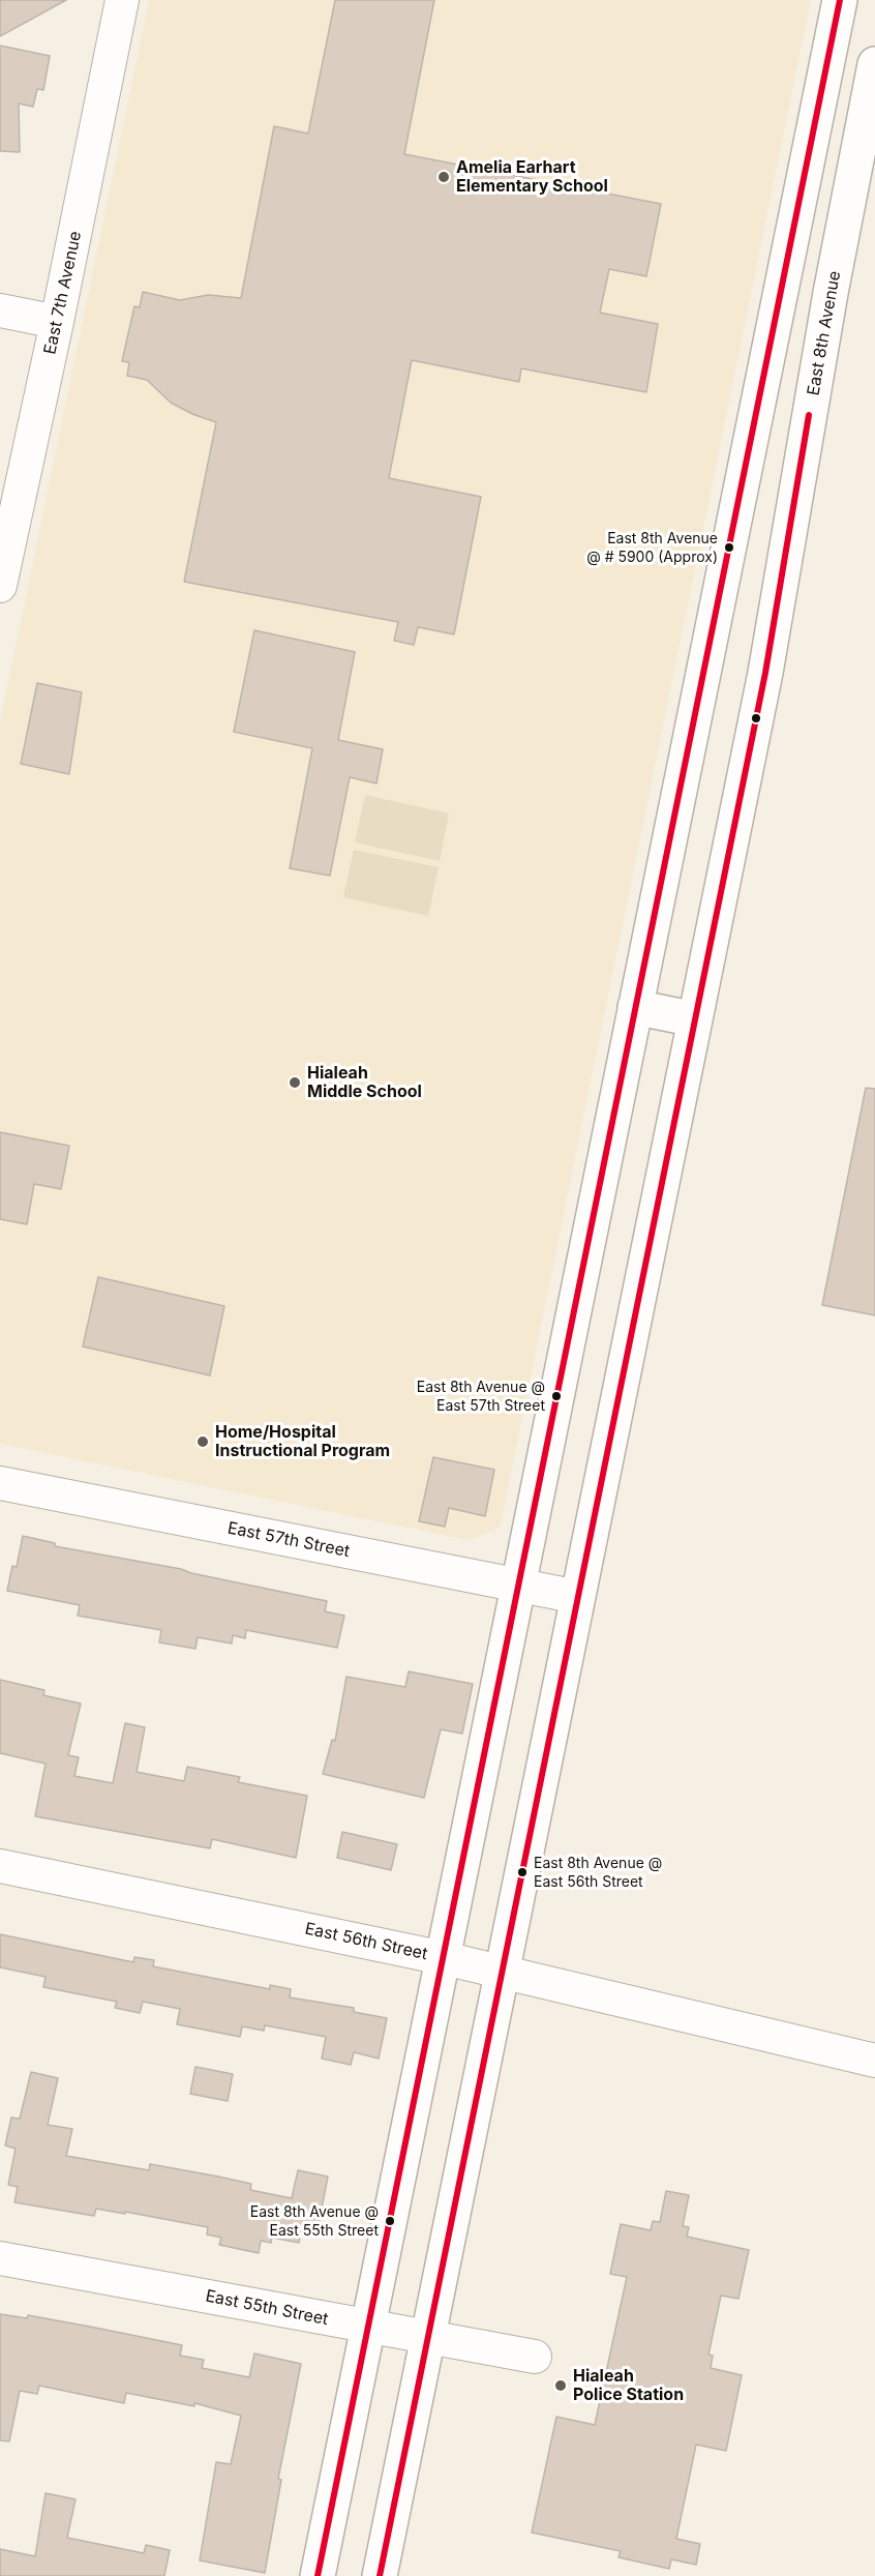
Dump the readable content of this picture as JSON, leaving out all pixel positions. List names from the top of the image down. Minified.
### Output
{"streets":{"main road":["East 8th Avenue"],"street":["East 7th Avenue","East 57th Street","East 56th Street","East 55th Street"]},"crossings":[["East 8th Avenue","East 57th Street"],["East 8th Avenue","East 56th Street"],["East 8th Avenue","East 55th Street"]],"places":["Amelia Earhart Elementary School","East 8th Avenue @ # 5900 (Approx)","Hialeah Middle School","East 8th Avenue @ East 57th Street","Home/Hospital Instructional Program","East 8th Avenue @ East 56th Street","East 8th Avenue @ East 55th Street","Hialeah Police Station"]}
